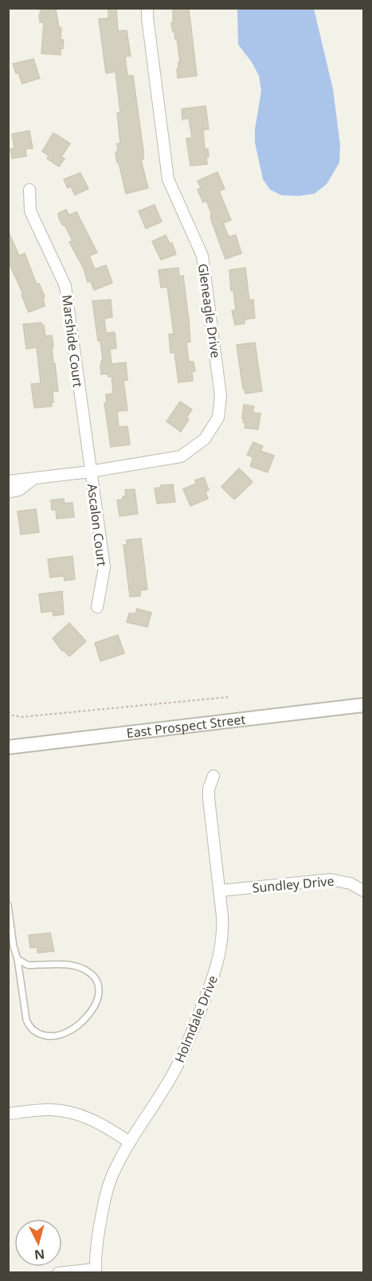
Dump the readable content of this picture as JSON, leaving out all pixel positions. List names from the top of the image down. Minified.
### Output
{"streets":{"street":["Gleneagle Drive","Marshide Court","Ascalon Court","East Prospect Street","Sundley Drive","Holmdale Drive"]},"crossings":[["Gleneagle Drive","Marshide Court"],["Gleneagle Drive","Ascalon Court"],["Marshide Court","Ascalon Court"],["Sundley Drive","Holmdale Drive"]],"north":"bottom"}
